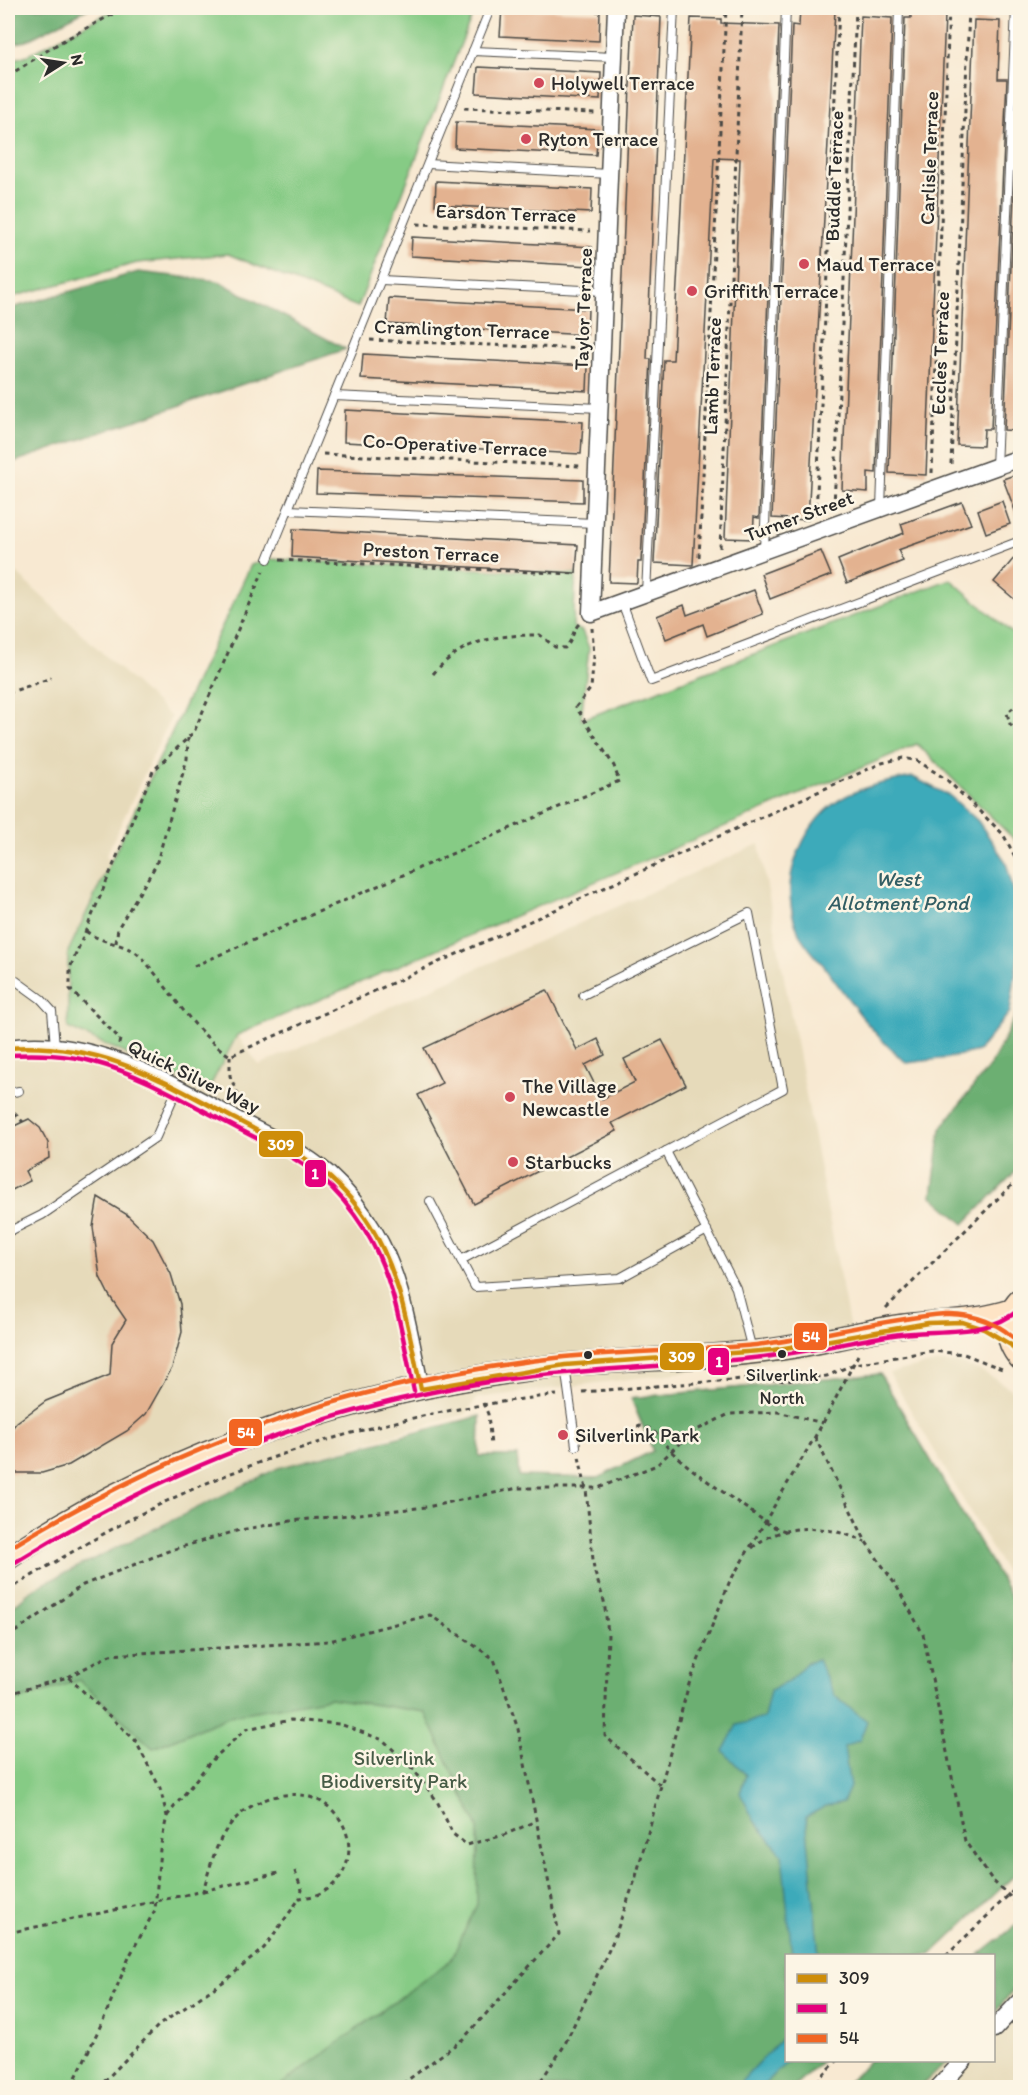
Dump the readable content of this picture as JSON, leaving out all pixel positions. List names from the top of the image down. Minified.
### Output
{"streets":{"street":["Taylor Terrace","Turner Street","Quick Silver Way"],"path":["Carlisle Terrace","Buddle Terrace","Earsdon Terrace","Cramlington Terrace","Eccles Terrace","Lamb Terrace","Co-Operative Terrace","Preston Terrace"]},"crossings":[["Carlisle Terrace","Turner Street"],["Buddle Terrace","Turner Street"],["Earsdon Terrace","Taylor Terrace"],["Taylor Terrace","Cramlington Terrace"],["Taylor Terrace","Co-Operative Terrace"],["Taylor Terrace","Turner Street"],["Taylor Terrace","Preston Terrace"],["Eccles Terrace","Turner Street"],["Lamb Terrace","Turner Street"]],"water":["West Allotment Pond"],"parks":["Silverlink Biodiversity Park"],"places":["Holywell Terrace","Ryton Terrace","Maud Terrace","Griffith Terrace","The Village Newcastle","Starbucks","Silverlink North","Silverlink Park"],"lines":["transit line 309","transit line 1","transit line 54"],"legend":["309","1","54"],"north":"right"}
